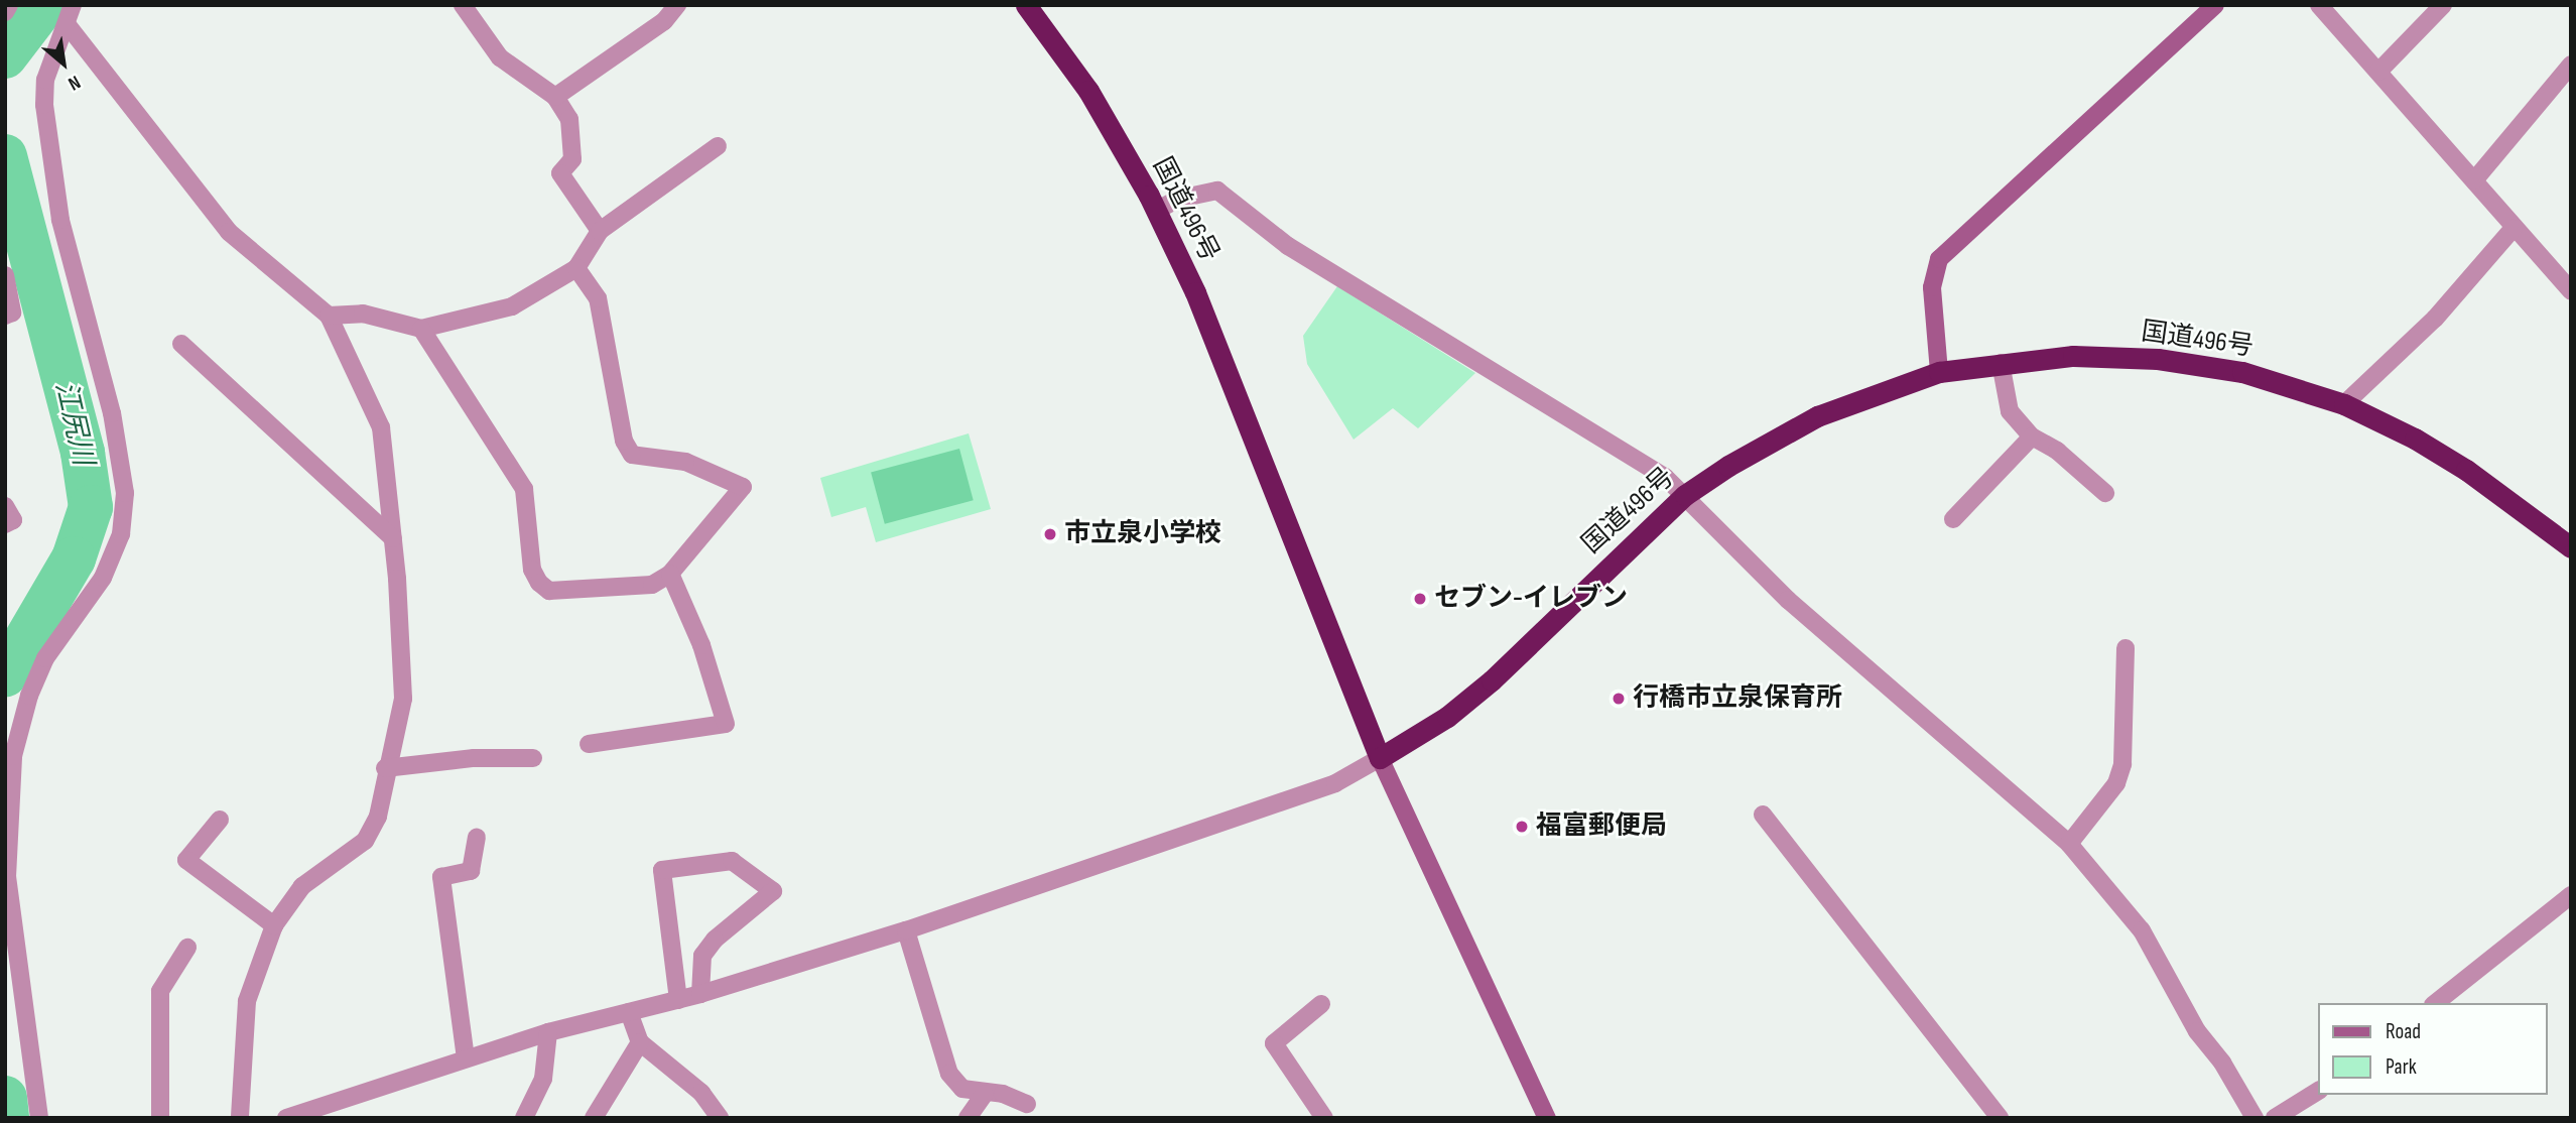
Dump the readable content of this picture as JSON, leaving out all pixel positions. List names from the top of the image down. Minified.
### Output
{"streets":{"highway":["国道496号"]},"water":["江尻川"],"places":["市立泉小学校","セブン-イレブン","行橋市立泉保育所","福富郵便局"],"legend":["Road","Park"],"north":"bottom right"}
